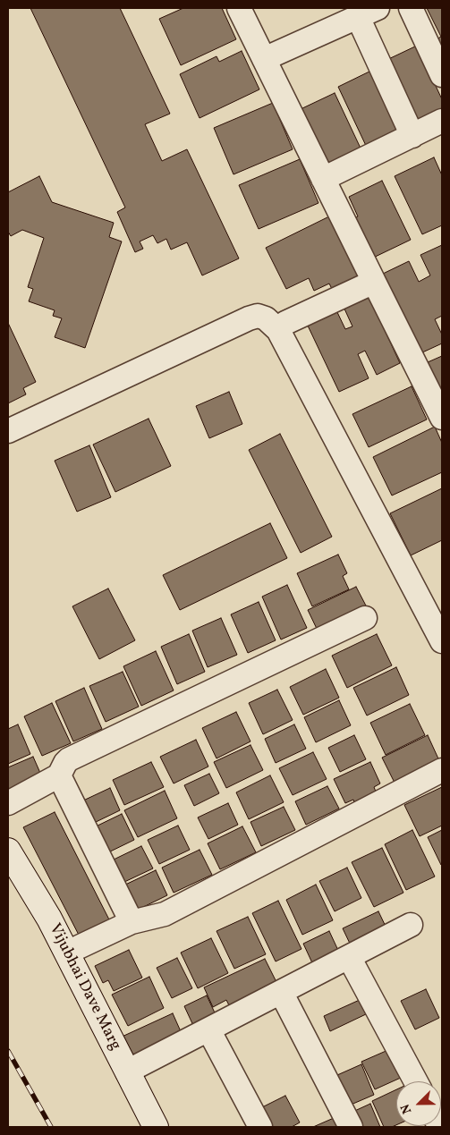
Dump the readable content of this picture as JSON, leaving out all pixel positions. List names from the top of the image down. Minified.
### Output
{"streets":{"street":["Vijubhai Dave Marg"]},"north":"bottom left"}
